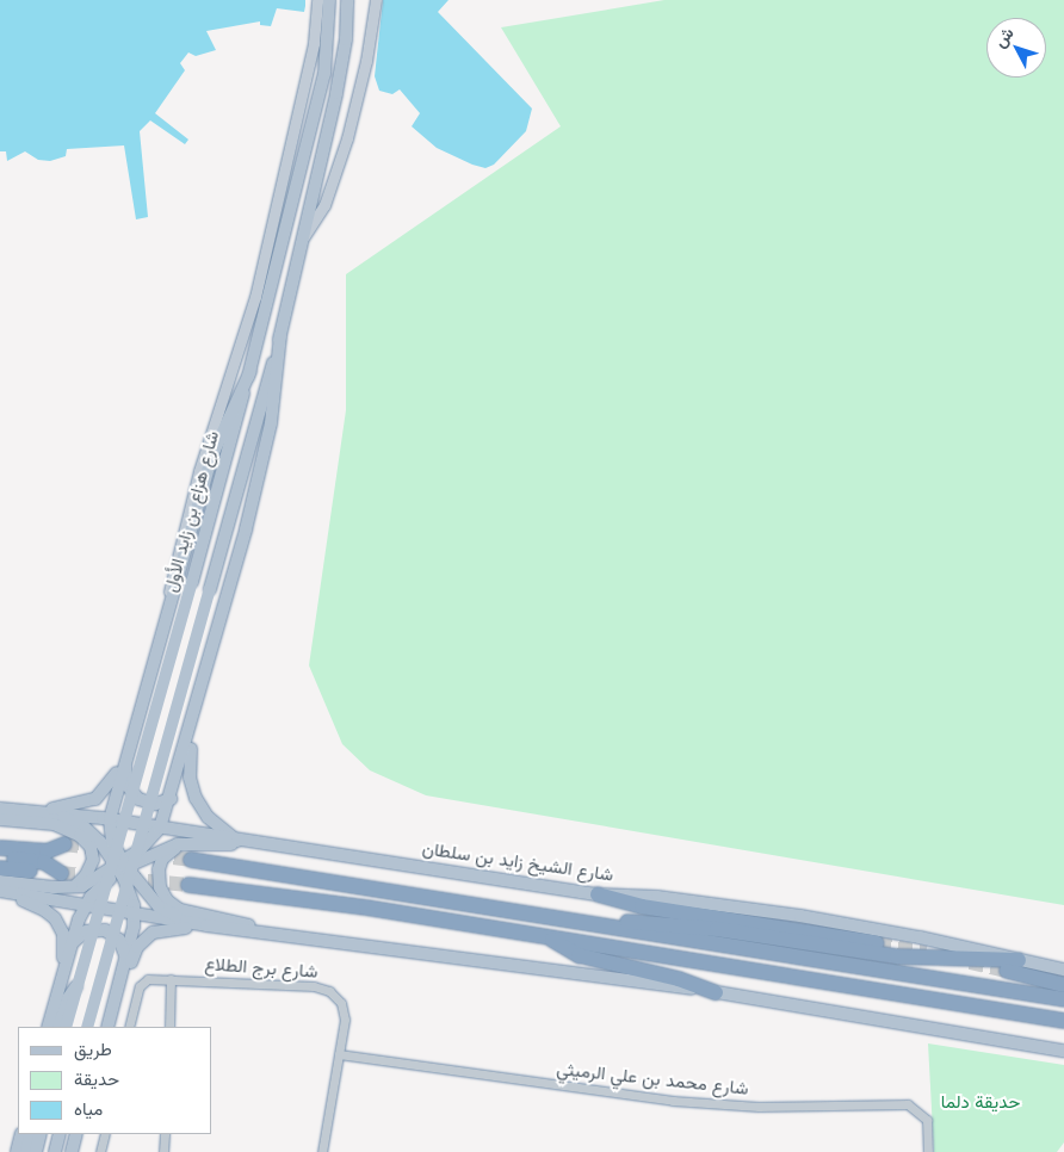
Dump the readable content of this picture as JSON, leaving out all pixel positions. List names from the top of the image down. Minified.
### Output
{"streets":{"main road":["شارع هزاع بن زايد الأول","شارع الشيخ زايد بن سلطان"],"street":["شارع برج الطلاع","شارع محمد بن علي الرميثي"]},"crossings":[["شارع برج الطلاع","شارع محمد بن علي الرميثي"]],"parks":["حديقة دلما"],"legend":["طريق","حديقة","مياه"],"north":"top left"}
